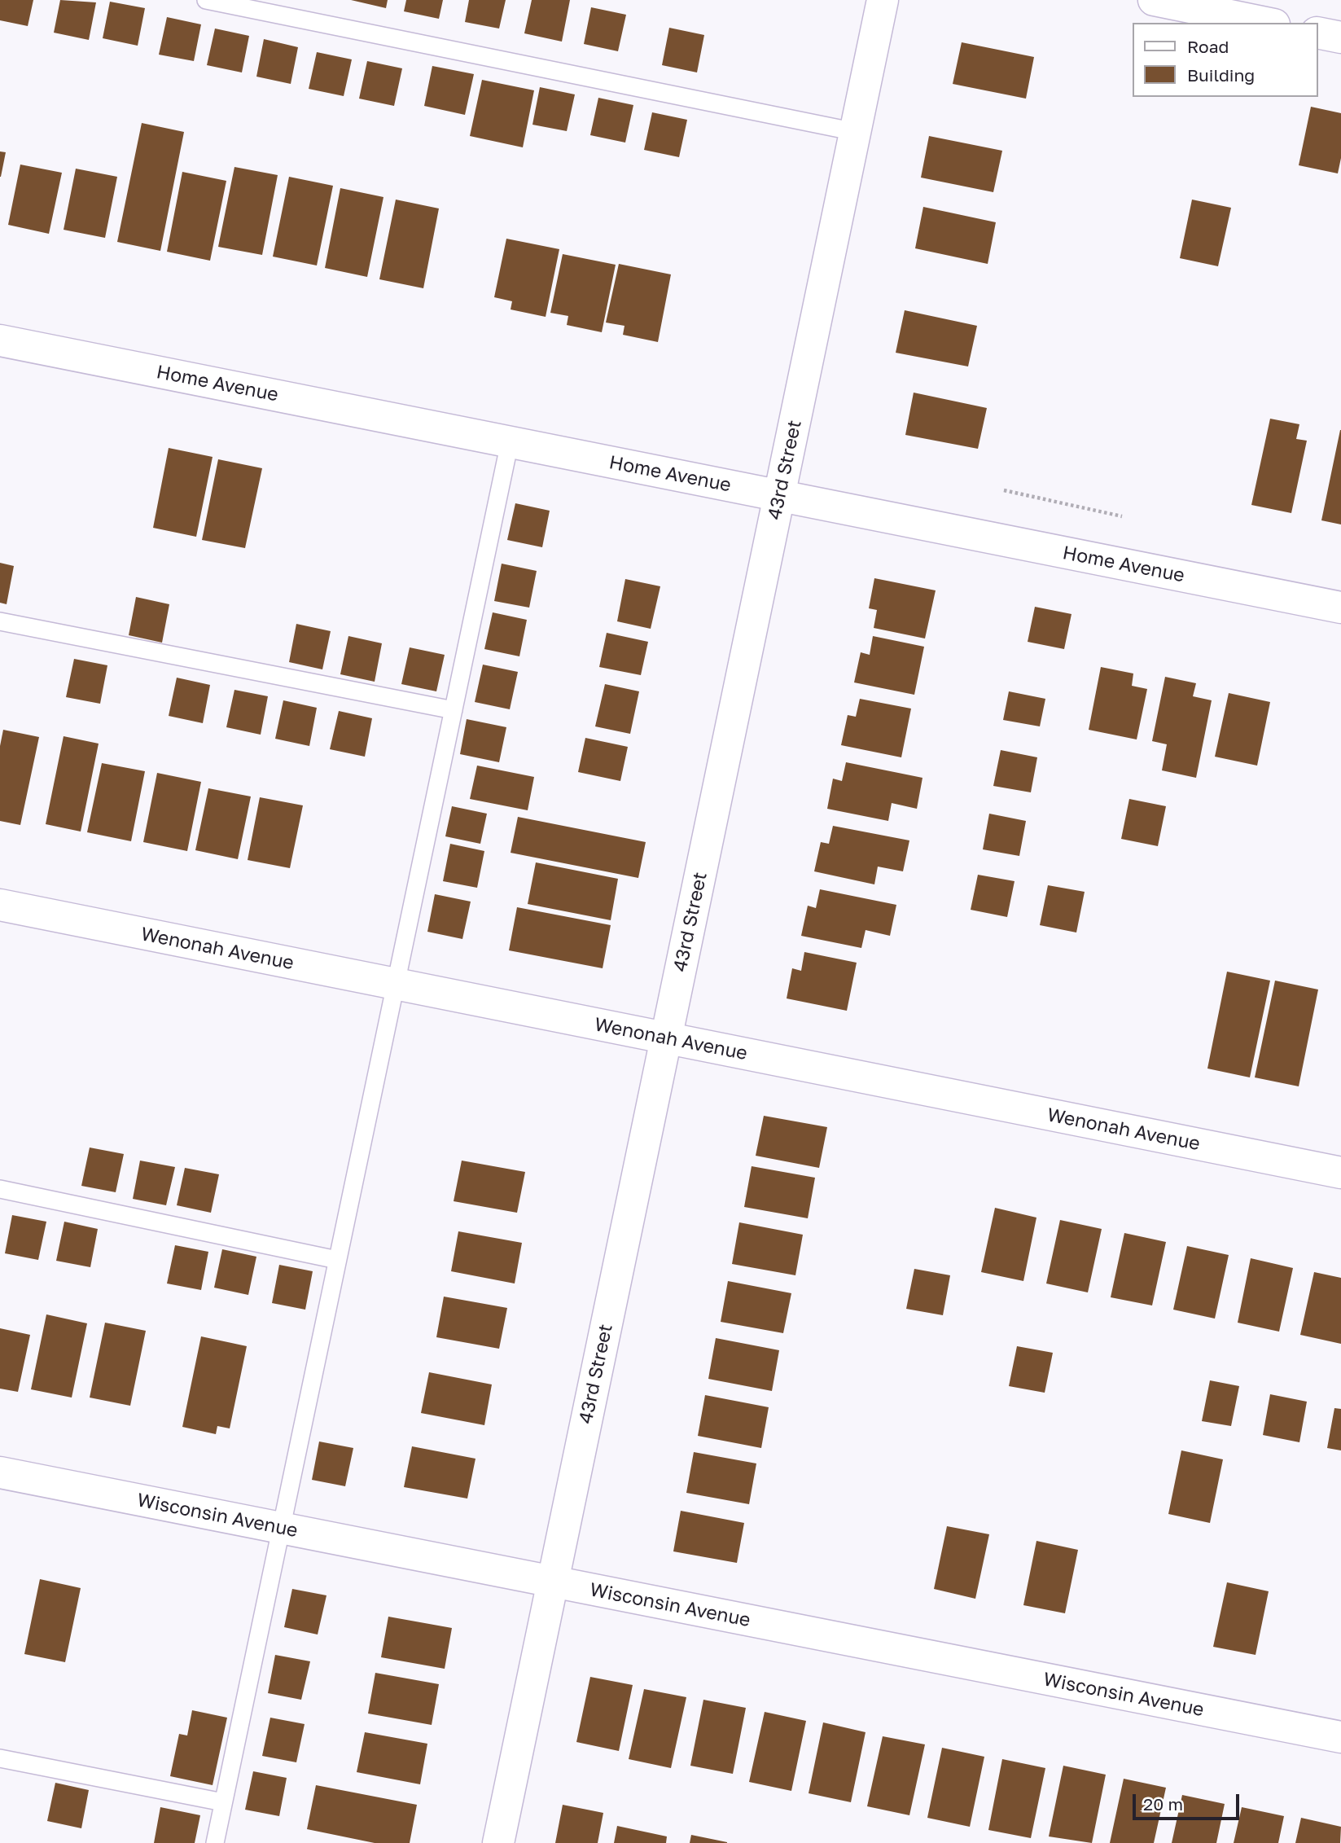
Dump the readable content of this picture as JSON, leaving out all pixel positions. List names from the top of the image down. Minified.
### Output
{"streets":{"street":["Home Avenue","43rd Street","Wenonah Avenue","Wisconsin Avenue"]},"crossings":[["Home Avenue","43rd Street"],["43rd Street","Wenonah Avenue"],["43rd Street","Wisconsin Avenue"]],"legend":["Road","Building"],"scale_bar":"20 m"}
